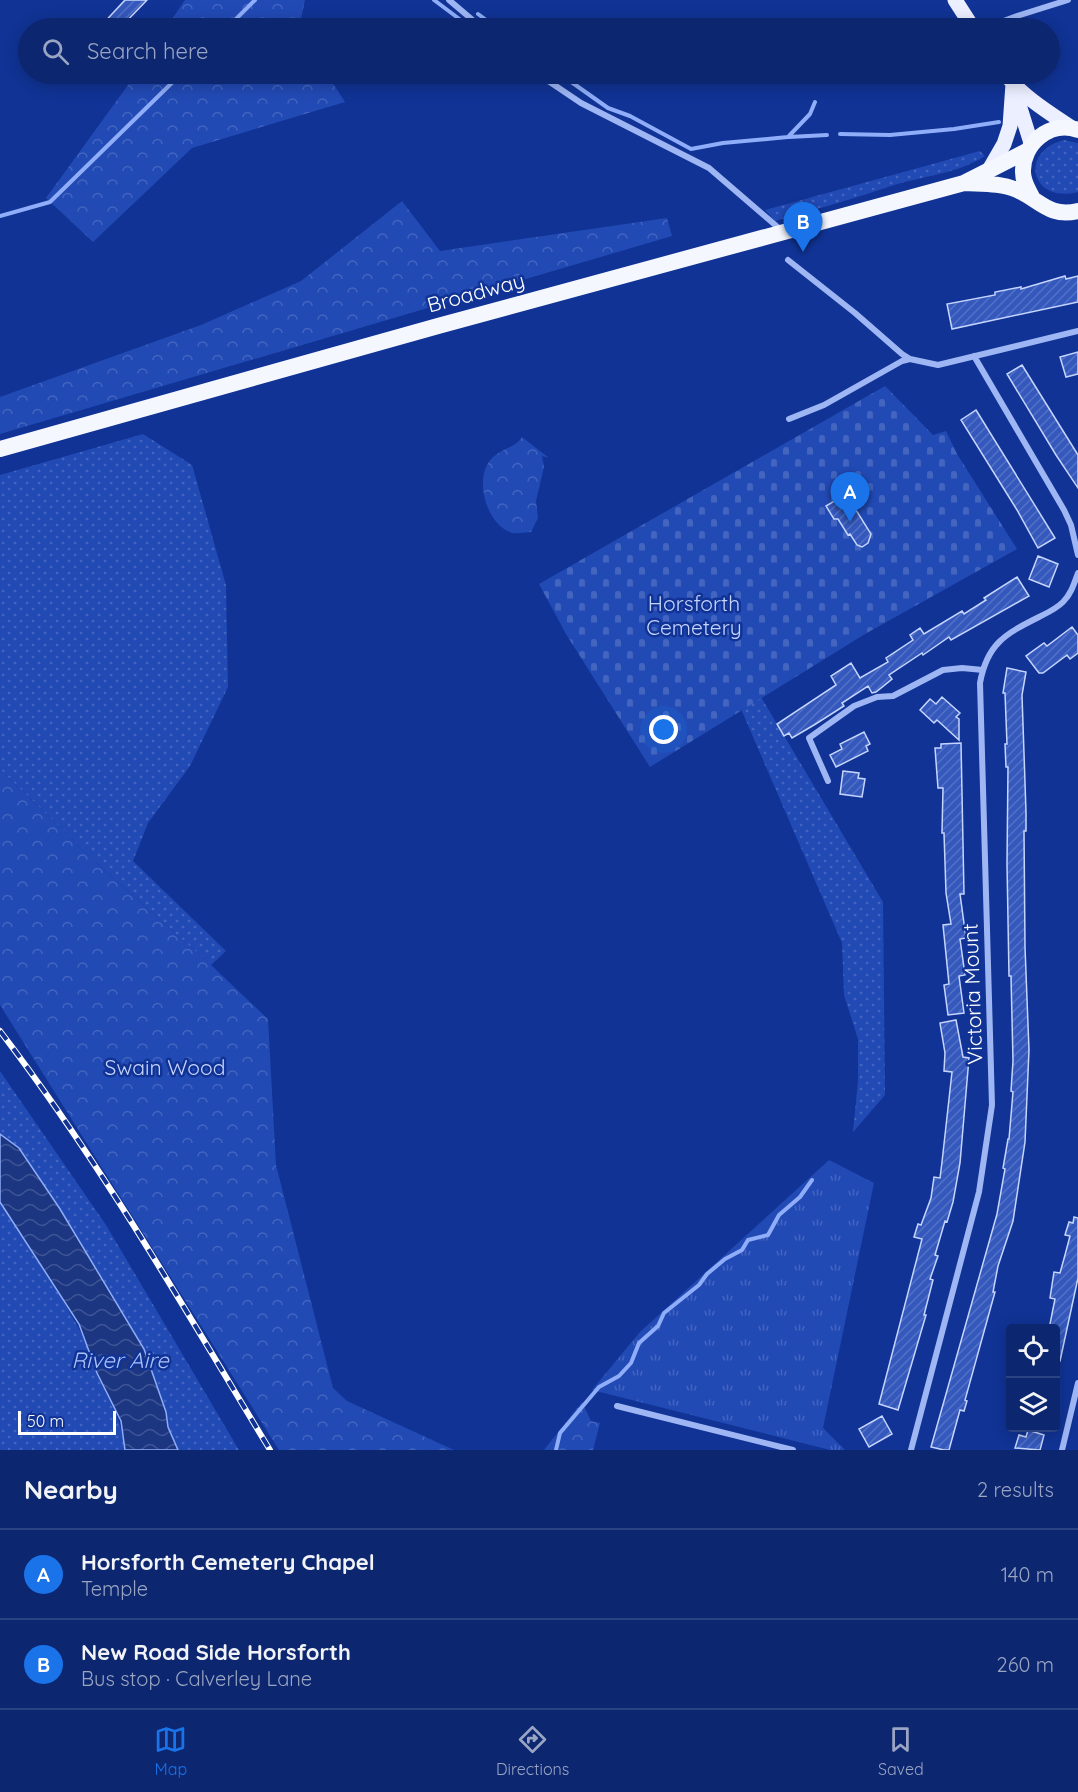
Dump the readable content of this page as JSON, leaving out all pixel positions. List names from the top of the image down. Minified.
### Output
{"streets":{"highway":["Broadway"],"street":["Victoria Mount"]},"water":["River Aire"],"parks":["Horsforth Cemetery","Swain Wood"],"scale_bar":"50 m","page":{"search":"Search here","pins":["B","A"],"scale":"50 m","heading":["Nearby","2 results"],"list":[{"mark":"A","name":"Horsforth Cemetery Chapel","note":"Temple","value":"140 m"},{"mark":"B","name":"New Road Side Horsforth","note":"Bus stop · Calverley Lane","value":"260 m"}],"nav":["Map","Directions","Saved"]}}
